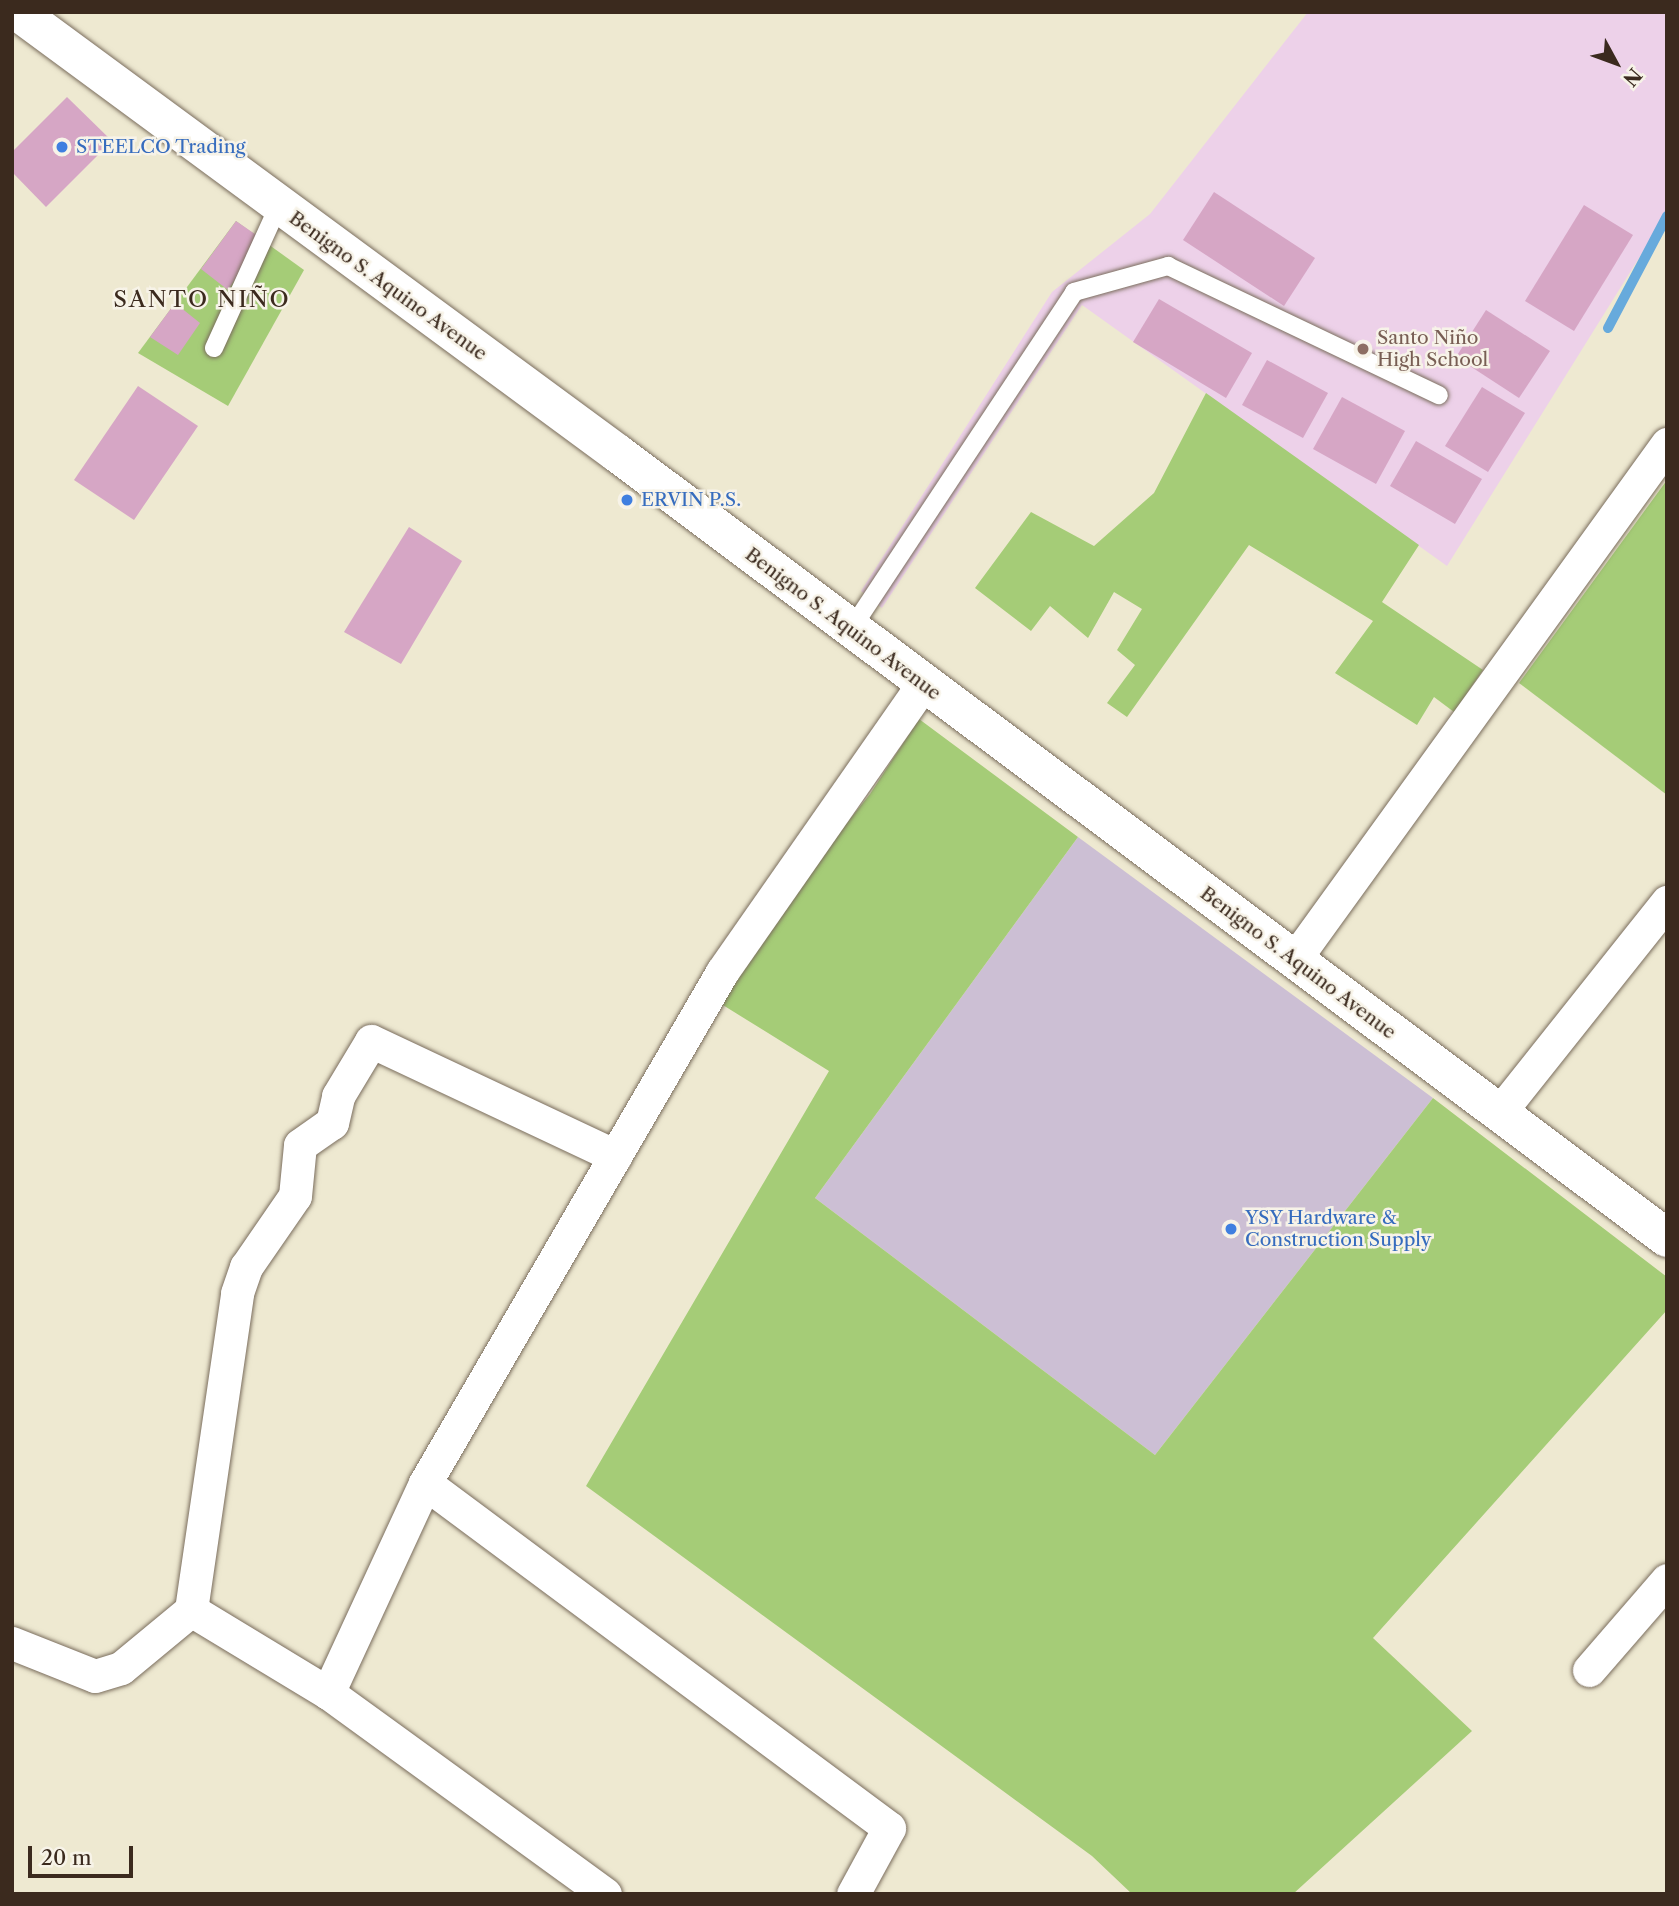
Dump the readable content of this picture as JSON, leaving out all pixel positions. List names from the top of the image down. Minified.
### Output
{"streets":{"main road":["Benigno S. Aquino Avenue"]},"districts":["SANTO NIÑO"],"places":["STEELCO Trading","Santo Niño High School","ERVIN P.S.","YSY Hardware & Construction Supply"],"scale_bar":"20 m","north":"bottom right"}
